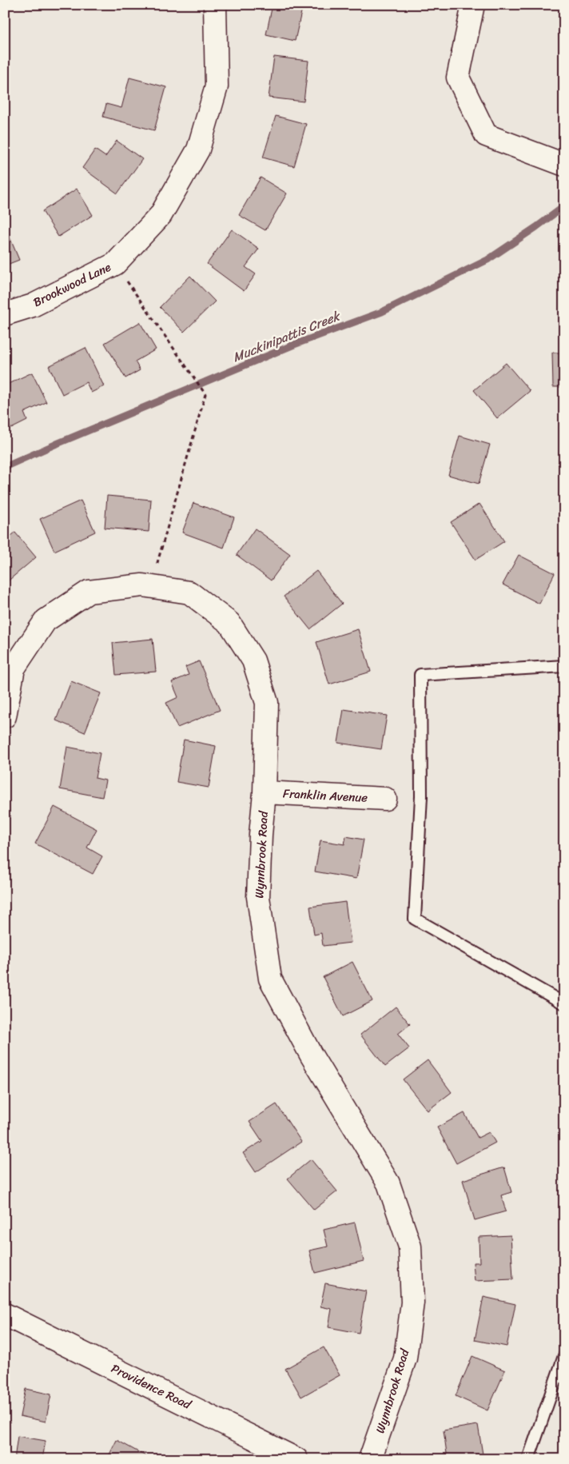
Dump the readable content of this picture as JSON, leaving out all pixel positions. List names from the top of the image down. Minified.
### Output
{"streets":{"street":["Brookwood Lane","Franklin Avenue","Wynnbrook Road","Providence Road"]},"crossings":[["Franklin Avenue","Wynnbrook Road"]],"water":["Muckinipattis Creek"]}
